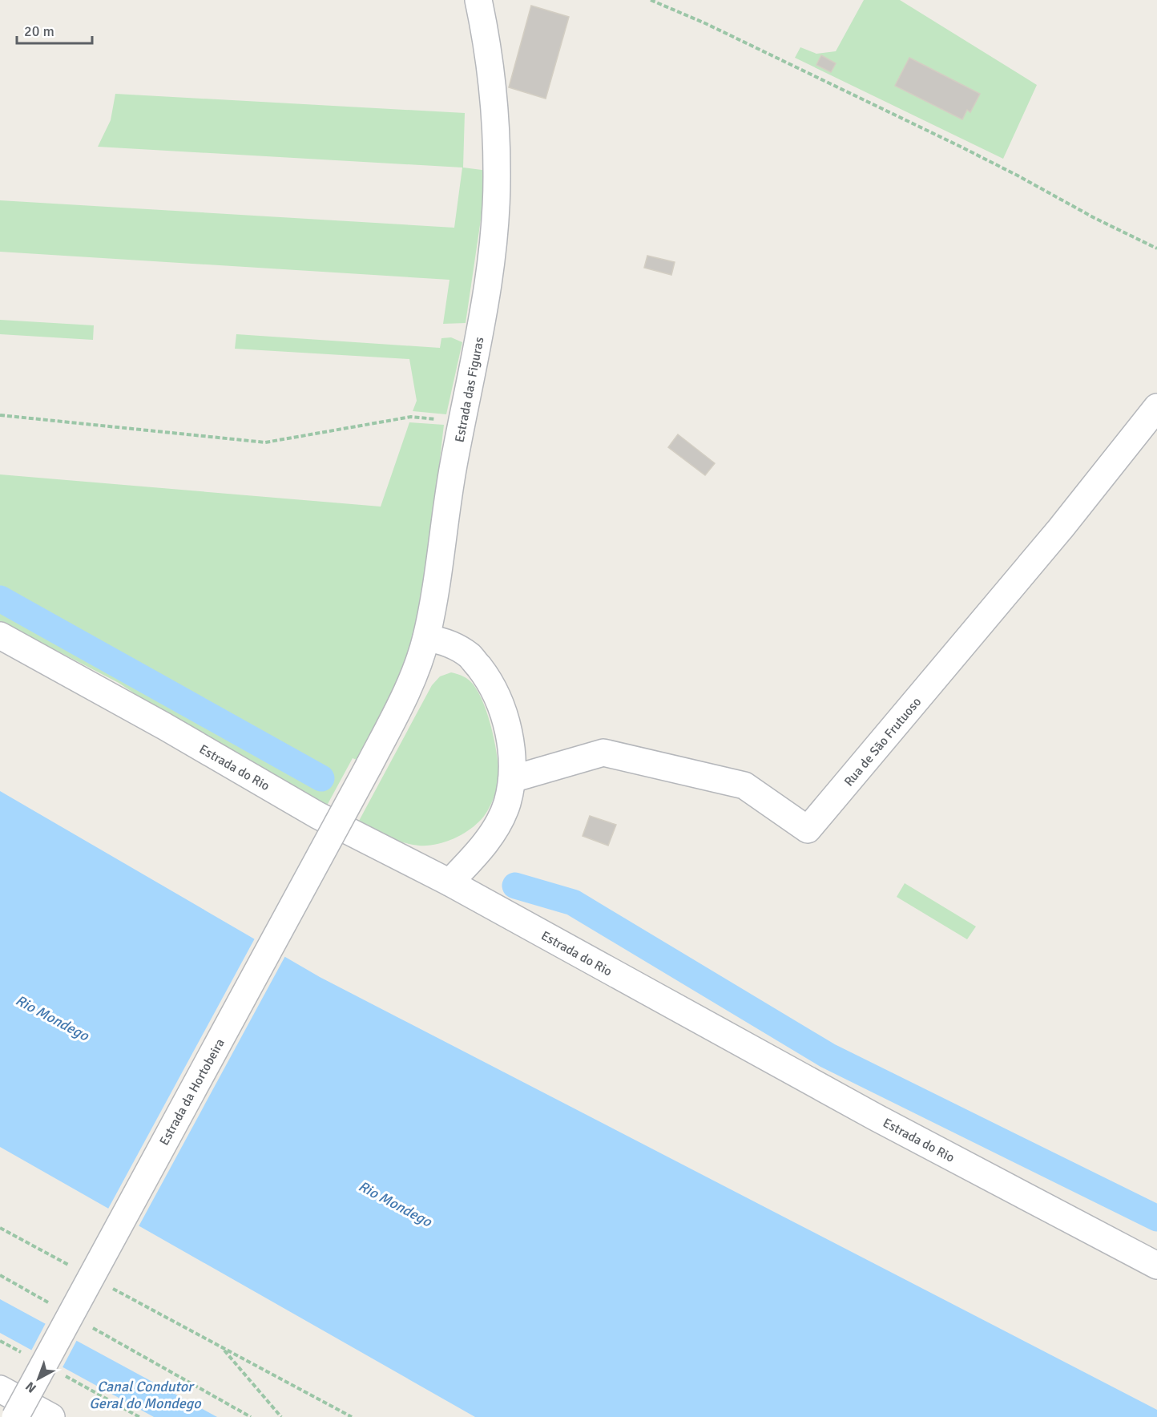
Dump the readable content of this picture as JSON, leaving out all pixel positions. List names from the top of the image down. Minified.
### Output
{"streets":{"street":["Estrada das Figuras","Rua de São Frutuoso","Estrada do Rio","Estrada da Hortobeira"]},"crossings":[["Estrada das Figuras","Estrada da Hortobeira"]],"water":["Rio Mondego","Canal Condutor Geral do Mondego"],"scale_bar":"20 m","north":"bottom left"}
